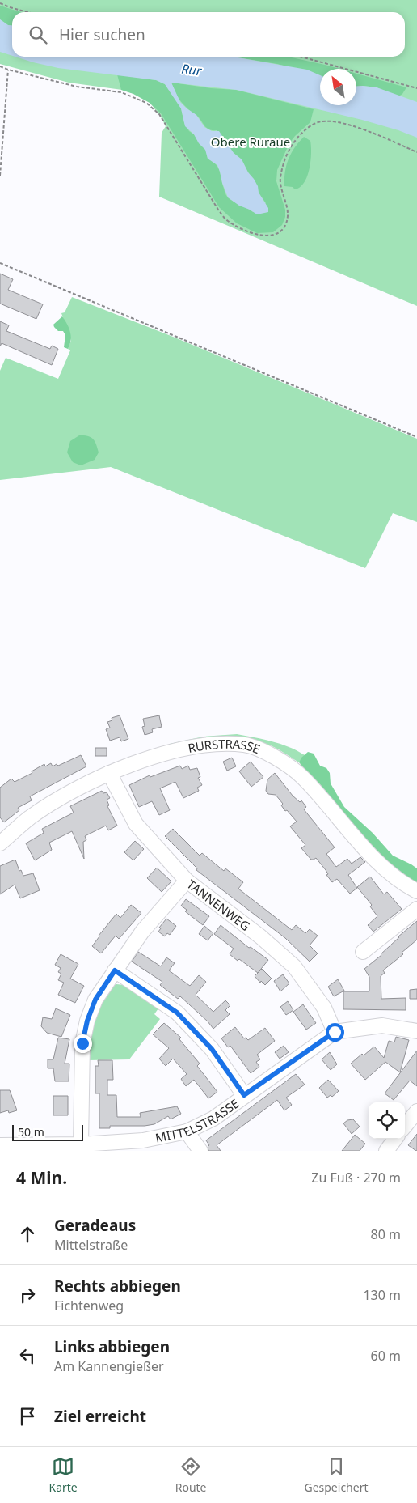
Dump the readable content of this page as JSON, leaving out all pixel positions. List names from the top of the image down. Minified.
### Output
{"streets":{"street":["RURSTRASSE","TANNENWEG","MITTELSTRASSE"]},"crossings":[["RURSTRASSE","TANNENWEG"],["TANNENWEG","MITTELSTRASSE"]],"water":["Rur"],"parks":["Obere Ruraue"],"scale_bar":"50 m","north":"top left","page":{"search":"Hier suchen","scale":"50 m","heading":["4 Min.","Zu Fuß · 270 m"],"list":[["Geradeaus","Mittelstraße","80 m"],["Rechts abbiegen","Fichtenweg","130 m"],["Links abbiegen","Am Kannengießer","60 m"],"Ziel erreicht"],"nav":["Karte","Route","Gespeichert"]}}
